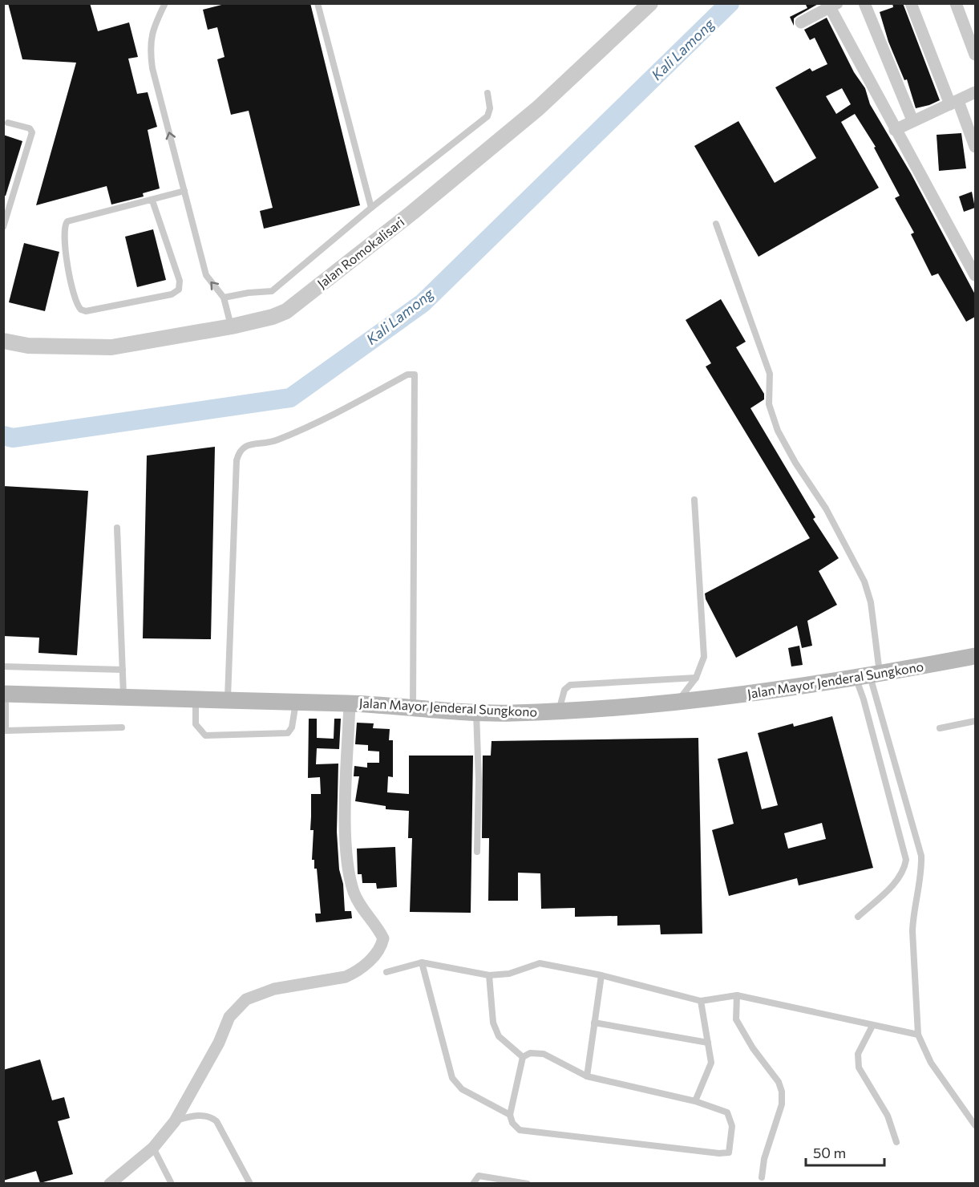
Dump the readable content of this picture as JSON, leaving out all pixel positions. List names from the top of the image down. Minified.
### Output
{"streets":{"main road":["Jalan Mayor Jenderal Sungkono"],"street":["Jalan Romokalisari"]},"water":["Kali Lamong"],"scale_bar":"50 m"}
